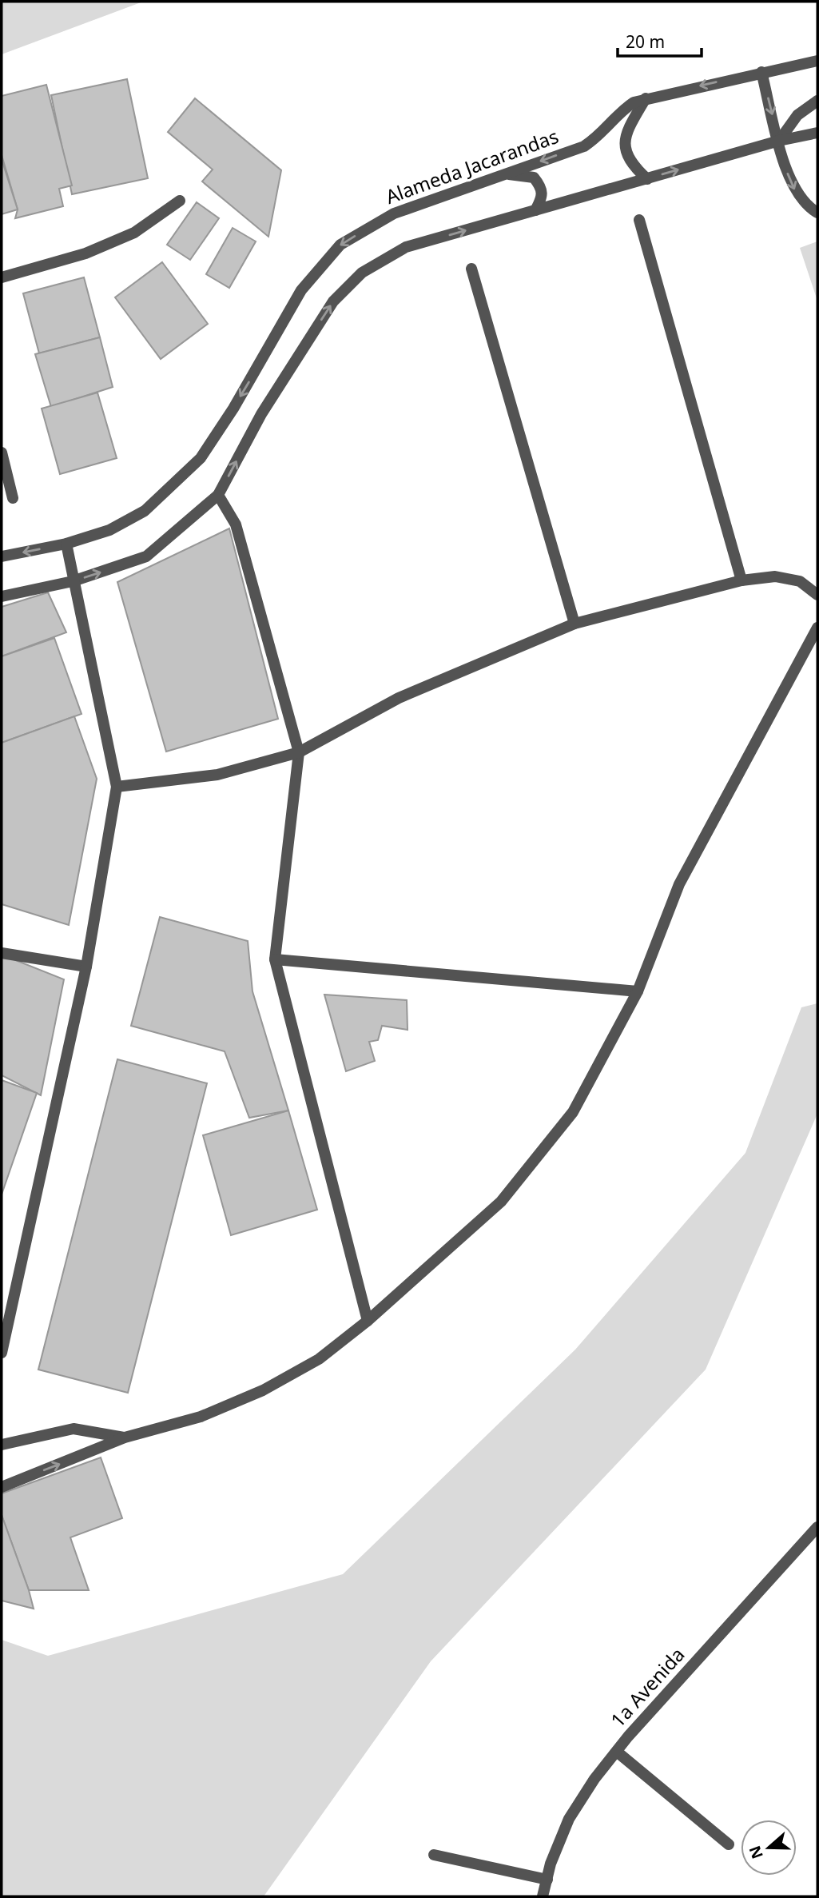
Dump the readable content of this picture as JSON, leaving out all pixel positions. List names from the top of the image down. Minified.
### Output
{"streets":{"street":["Alameda Jacarandas","1a Avenida"]},"scale_bar":"20 m","north":"left"}
